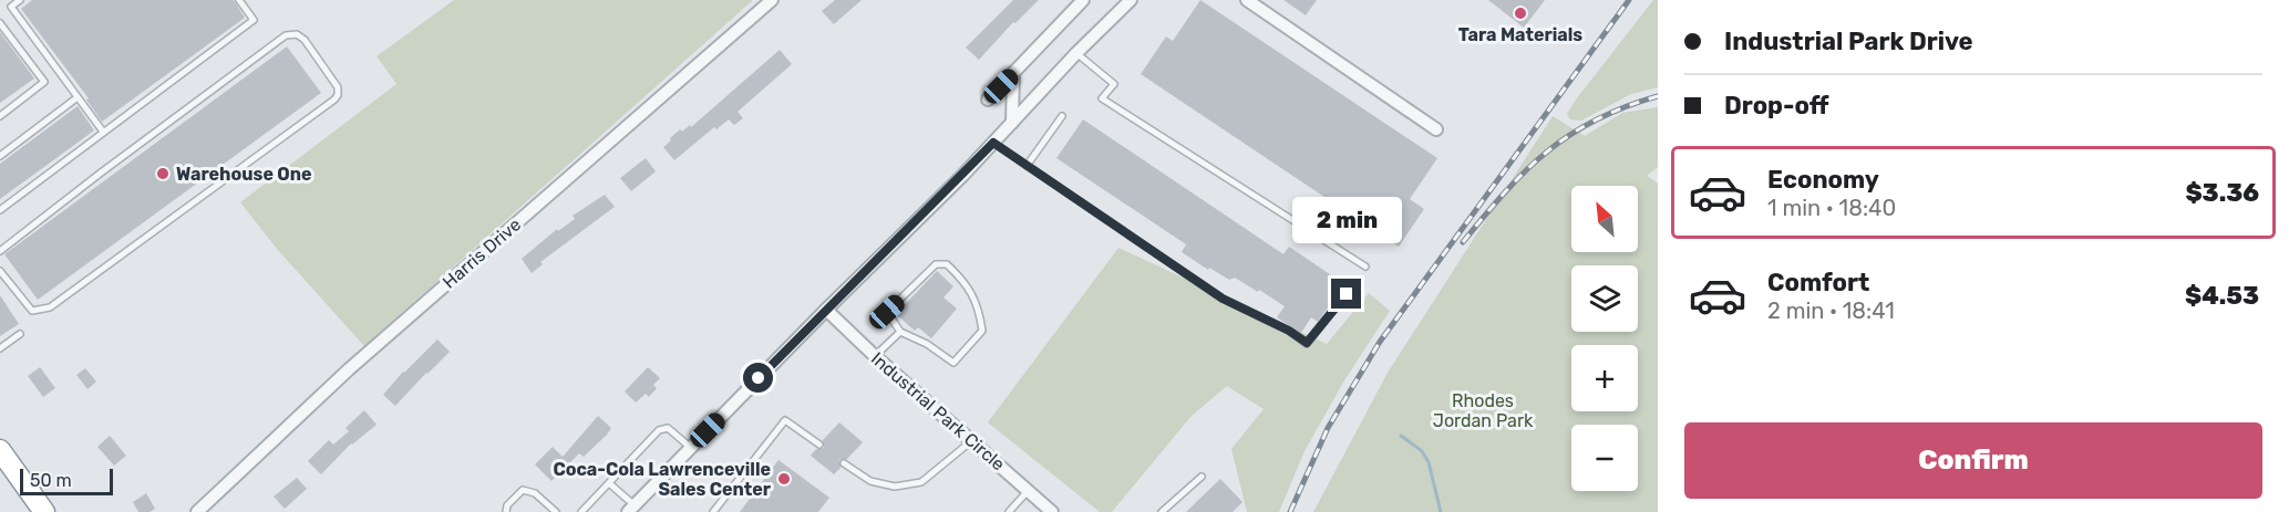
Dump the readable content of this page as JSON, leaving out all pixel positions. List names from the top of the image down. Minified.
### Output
{"streets":{"street":["Harris Drive","Industrial Park Circle"]},"parks":["Rhodes Jordan Park"],"places":["Tara Materials","Warehouse One","Coca-Cola Lawrenceville Sales Center"],"scale_bar":"50 m","north":"top left","page":{"banner":["Industrial Park Drive","Drop-off"],"list":[{"name":"Economy","note":"1 min · 18:40","value":"$3.36"},{"name":"Comfort","note":"2 min · 18:41","value":"$4.53"}],"map_buttons":["+","−"],"bubble":"2 min","buttons":"Confirm","scale":"50 m"}}
